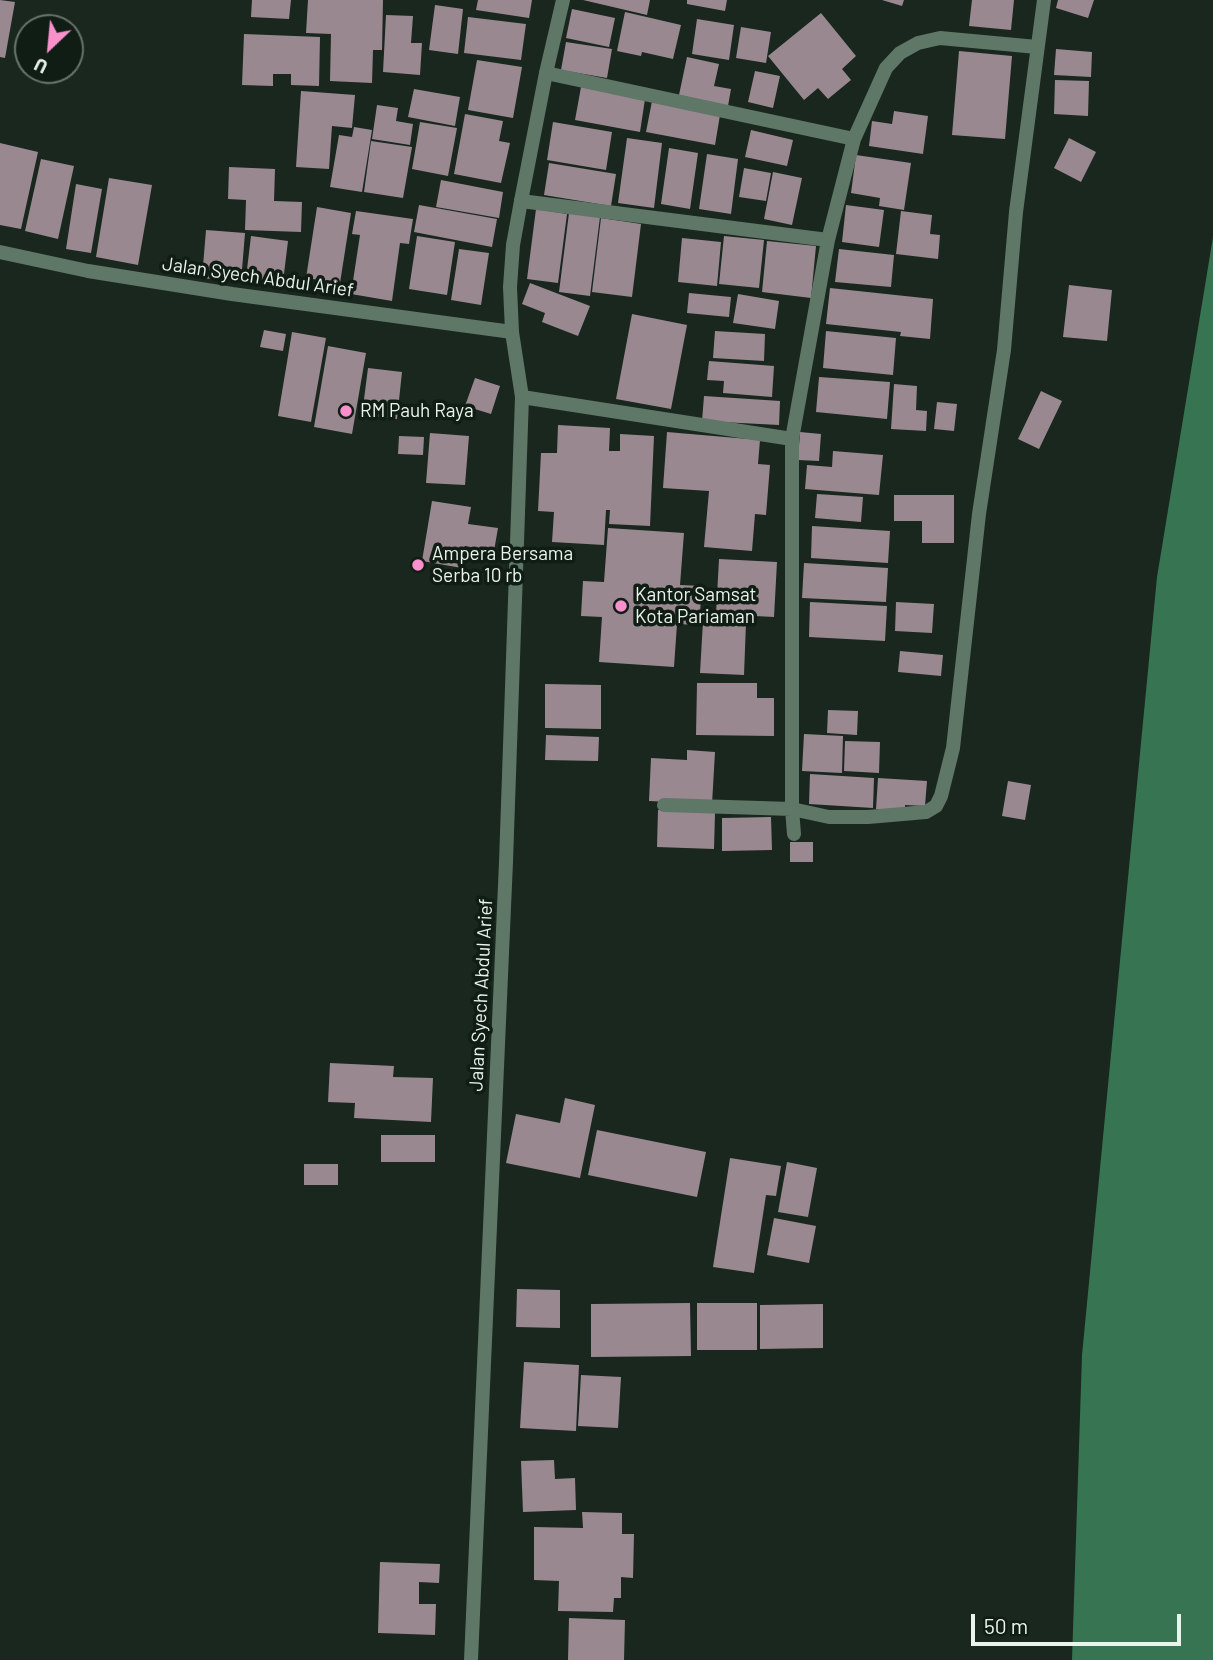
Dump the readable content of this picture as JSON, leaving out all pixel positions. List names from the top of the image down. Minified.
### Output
{"streets":{"street":["Jalan Syech Abdul Arief"]},"places":["RM Pauh Raya","Ampera Bersama Serba 10 rb","Kantor Samsat Kota Pariaman"],"scale_bar":"50 m","north":"bottom left"}
